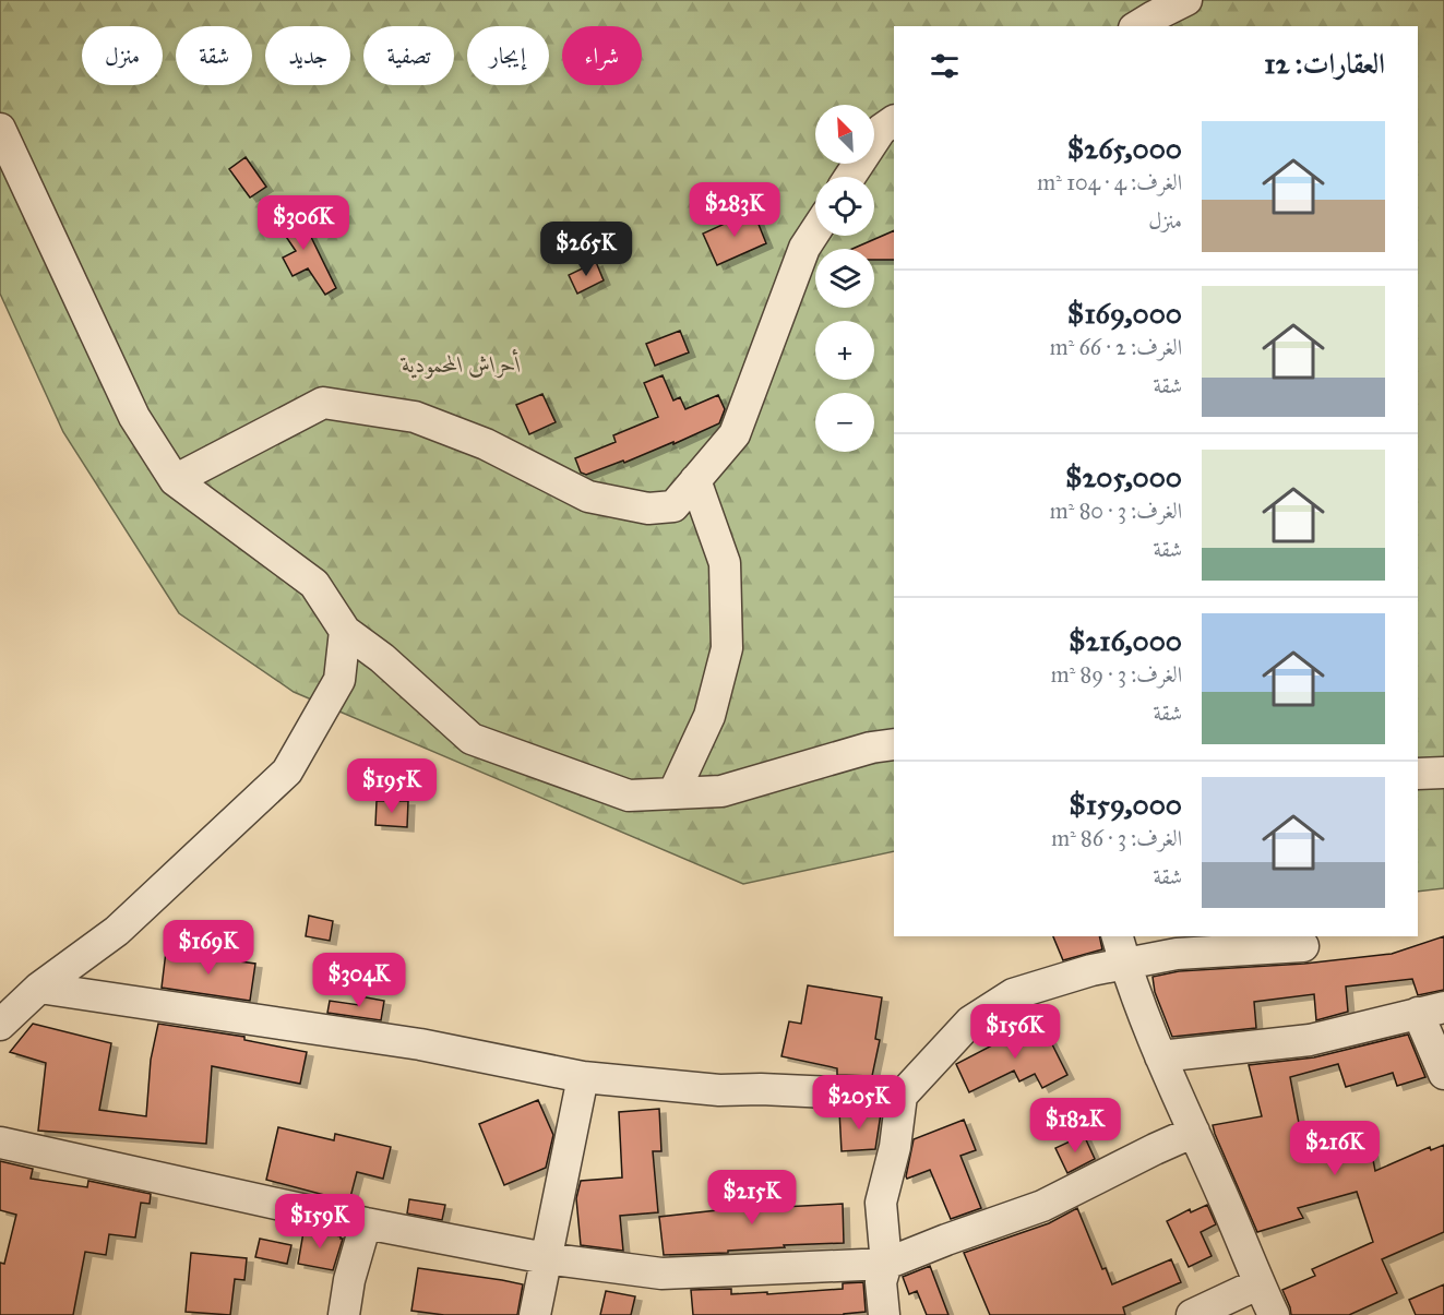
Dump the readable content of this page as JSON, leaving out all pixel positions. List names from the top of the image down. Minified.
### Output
{"parks":["أحراش المحمودية"],"north":"top left","page":{"chip":["شراء","إيجار","تصفية","جديد","شقة","منزل"],"heading":"العقارات: 12","map_buttons":["+","−"],"list":[{"name":"$265,000","note":"الغرف: 4 · 104 m² · منزل"},{"name":"$169,000","note":"الغرف: 2 · 66 m² · شقة"},{"name":"$205,000","note":"الغرف: 3 · 80 m² · شقة"},{"name":"$216,000","note":"الغرف: 3 · 89 m² · شقة"},{"name":"$159,000","note":"الغرف: 3 · 86 m² · شقة"}],"price":["$283K","$306K","$265K","$195K","$169K","$304K","$156K","$205K","$182K","$216K","$215K","$159K"]}}
